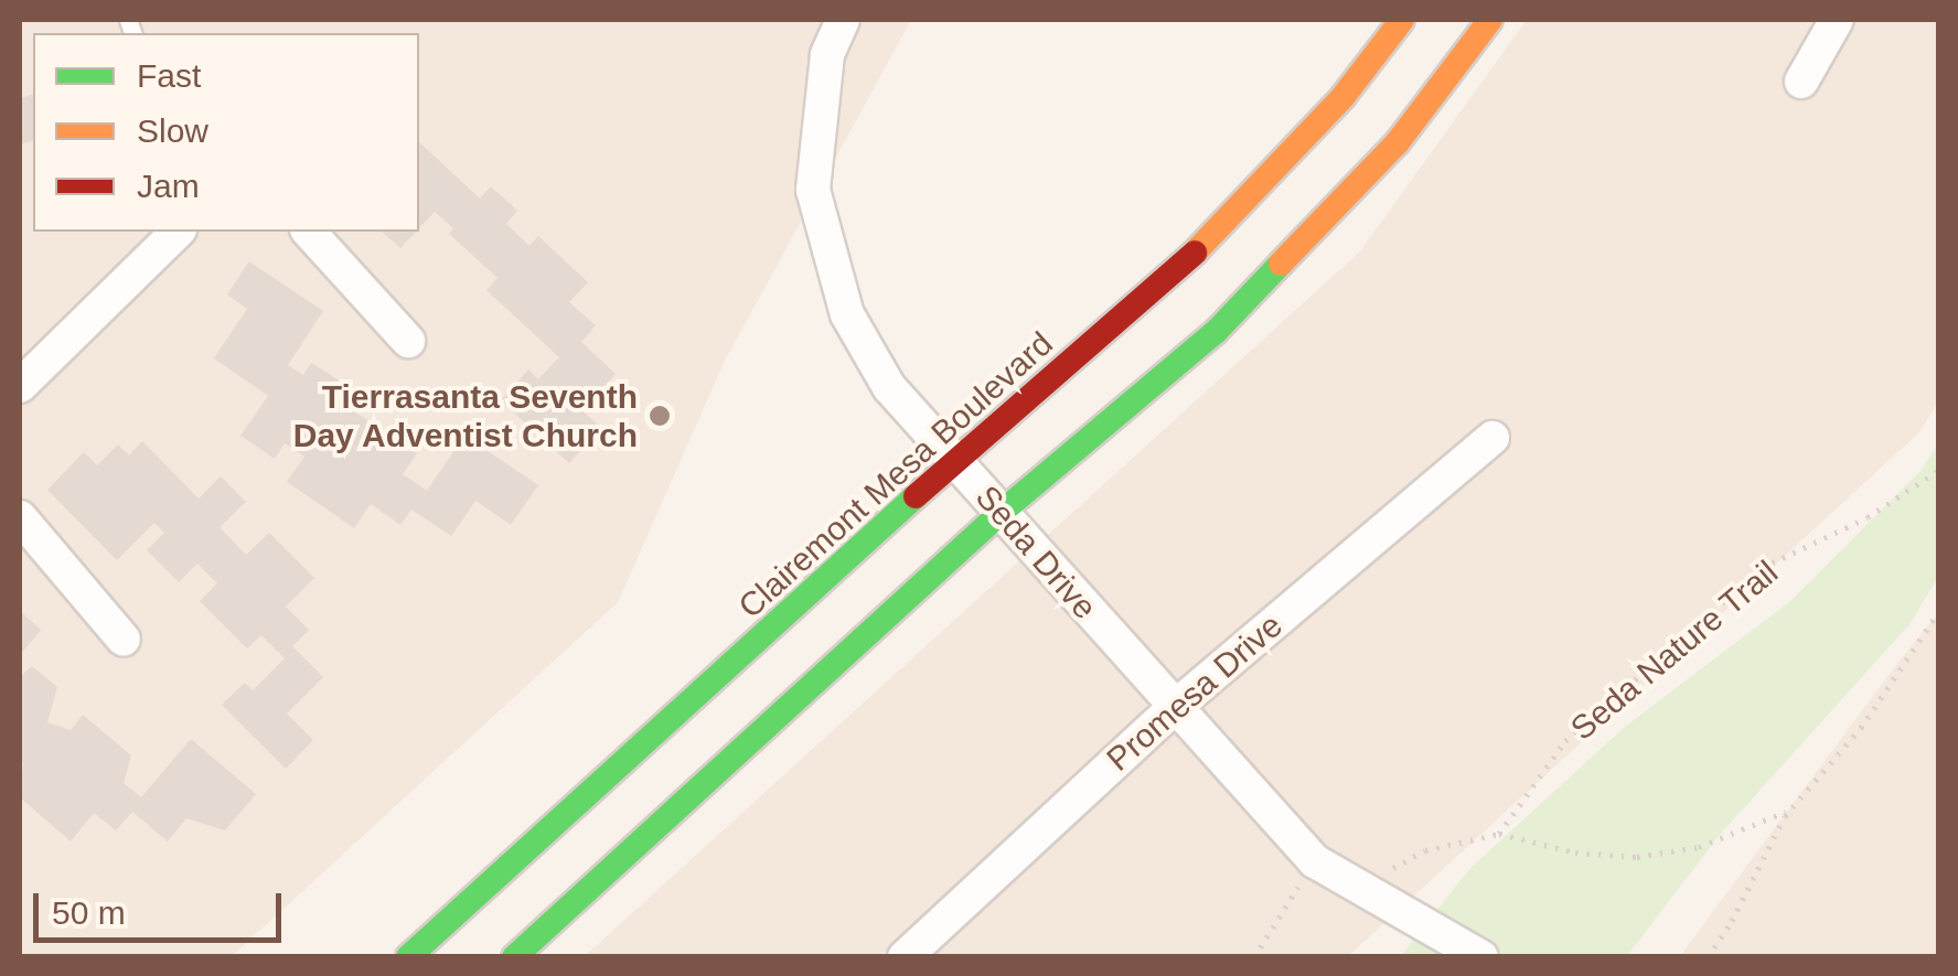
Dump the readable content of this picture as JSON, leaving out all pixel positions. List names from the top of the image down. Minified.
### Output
{"streets":{"street":["Clairemont Mesa Boulevard","Seda Drive","Promesa Drive"],"path":["Seda Nature Trail"]},"crossings":[["Clairemont Mesa Boulevard","Seda Drive"],["Seda Drive","Promesa Drive"]],"places":["Tierrasanta Seventh Day Adventist Church"],"legend":["Fast","Slow","Jam"],"scale_bar":"50 m"}
